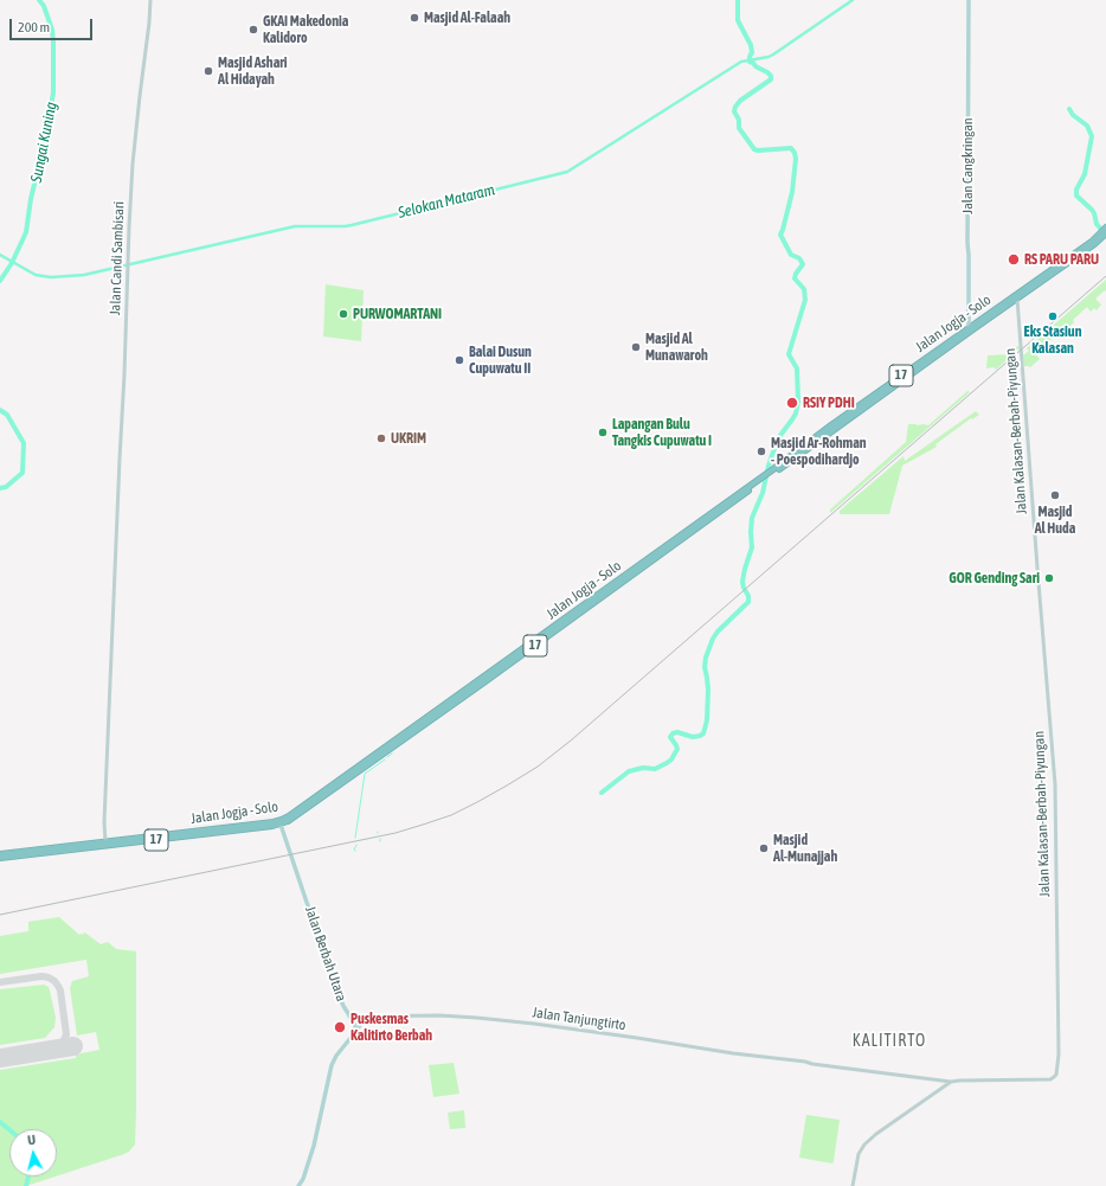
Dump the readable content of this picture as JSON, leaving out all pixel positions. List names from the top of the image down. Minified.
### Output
{"streets":{"highway":["Jalan Jogja - Solo","17"],"main road":["Jalan Cangkringan","Jalan Berbah Utara"],"street":["Jalan Candi Sambisari","Jalan Kalasan-Berbah-Piyungan","Jalan Tanjungtirto"]},"crossings":[["Jalan Cangkringan","Jalan Jogja - Solo"],["Jalan Candi Sambisari","Jalan Jogja - Solo"],["Jalan Jogja - Solo","Jalan Kalasan-Berbah-Piyungan"],["Jalan Jogja - Solo","Jalan Berbah Utara"],["Jalan Kalasan-Berbah-Piyungan","Jalan Tanjungtirto"],["Jalan Berbah Utara","Jalan Tanjungtirto"]],"districts":["KALITIRTO"],"water":["Sungai Kuning","Selokan Mataram"],"places":["Masjid Al-Falaah","GKAI Makedonia Kalidoro","Masjid Ashari Al Hidayah","RS PARU PARU","PURWOMARTANI","Eks Stasiun Kalasan","Masjid Al Munawaroh","Balai Dusun Cupuwatu II","RSIY PDHI","Lapangan Bulu Tangkis Cupuwatu I","UKRIM","Masjid Ar-Rohman - Poespodihardjo","Masjid Al Huda","GOR Gending Sari","Masjid Al-Munajjah","Puskesmas Kalitirto Berbah"],"scale_bar":"200 m","north":"top"}
